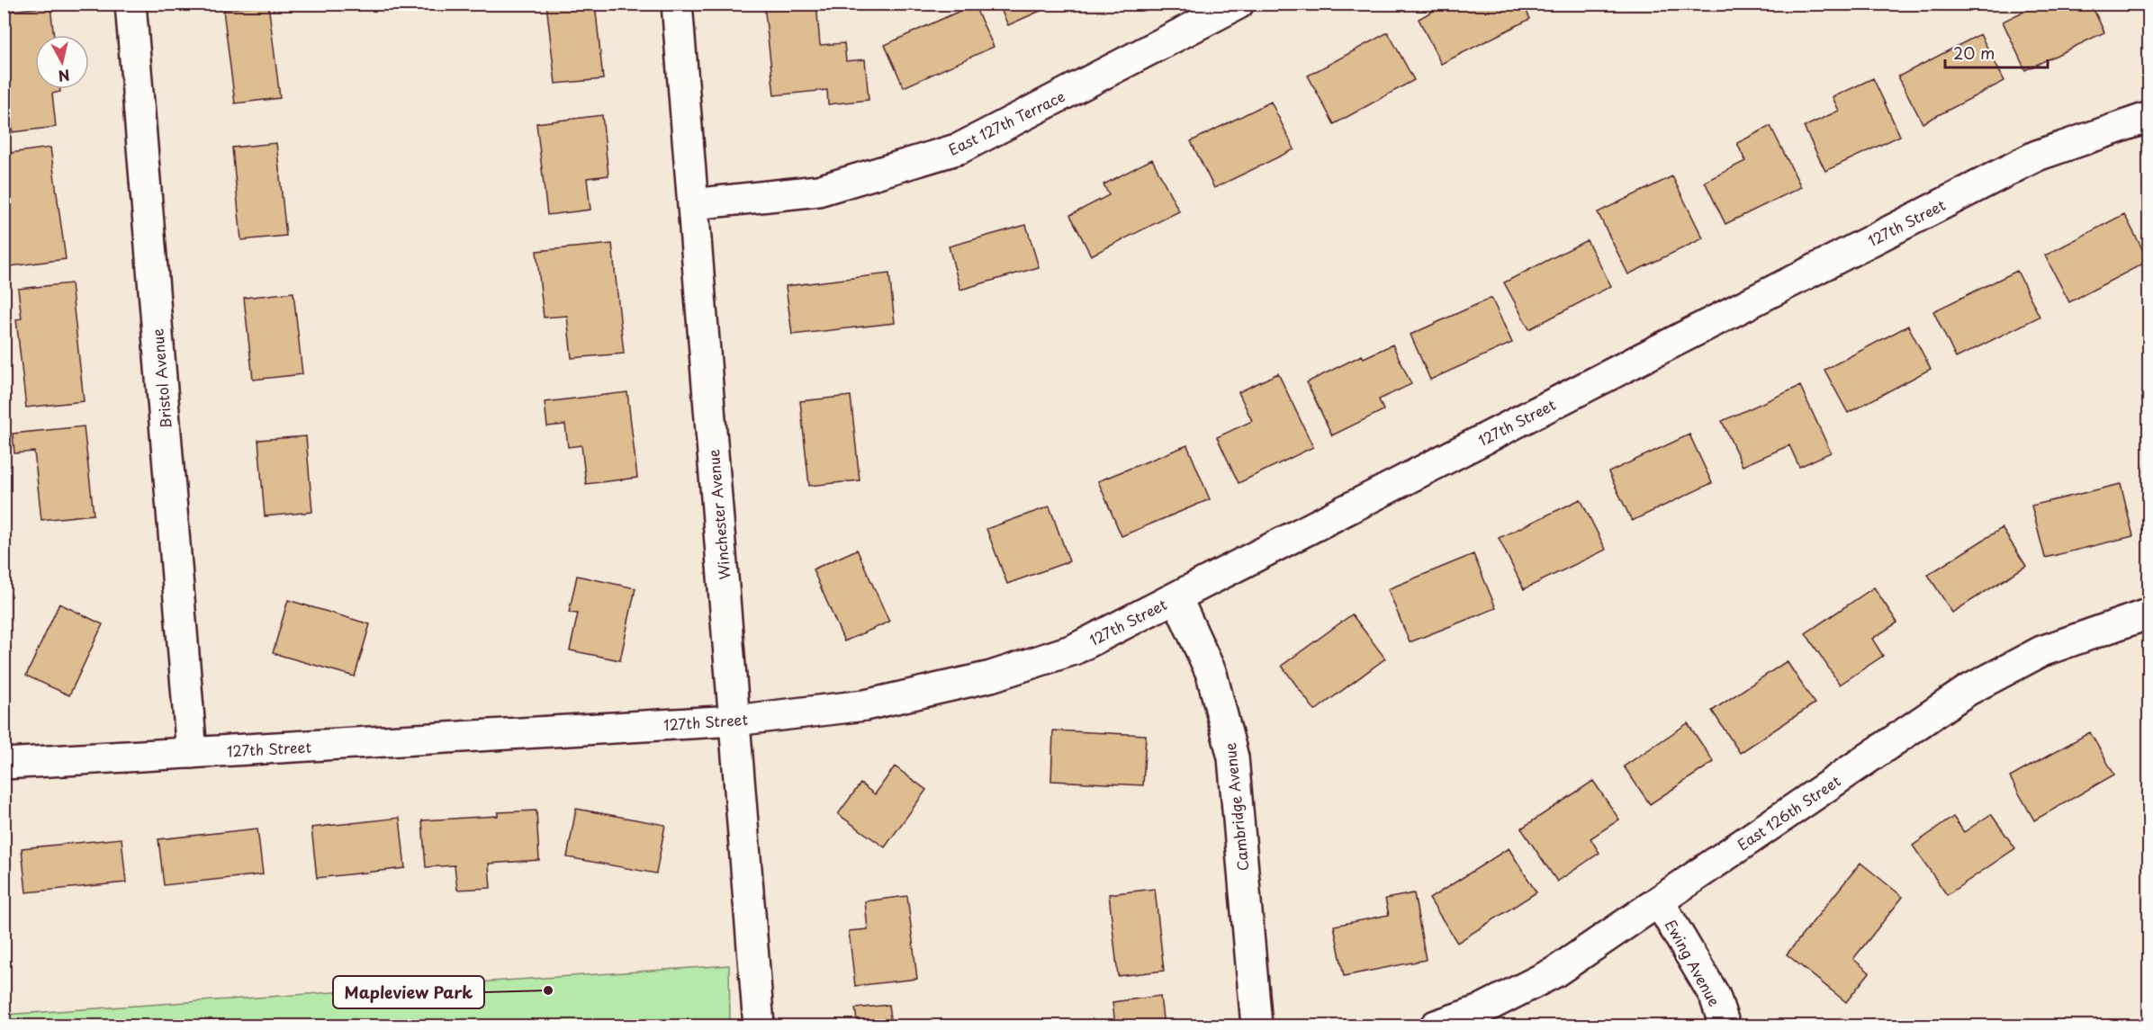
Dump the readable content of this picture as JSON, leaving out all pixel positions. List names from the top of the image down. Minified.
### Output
{"streets":{"street":["East 127th Terrace","127th Street","Bristol Avenue","Winchester Avenue","Cambridge Avenue","East 126th Street","Ewing Avenue"]},"crossings":[["East 127th Terrace","Winchester Avenue"],["127th Street","Bristol Avenue"],["127th Street","Winchester Avenue"],["127th Street","Cambridge Avenue"],["East 126th Street","Ewing Avenue"]],"places":["Mapleview Park"],"scale_bar":"20 m","north":"bottom"}
